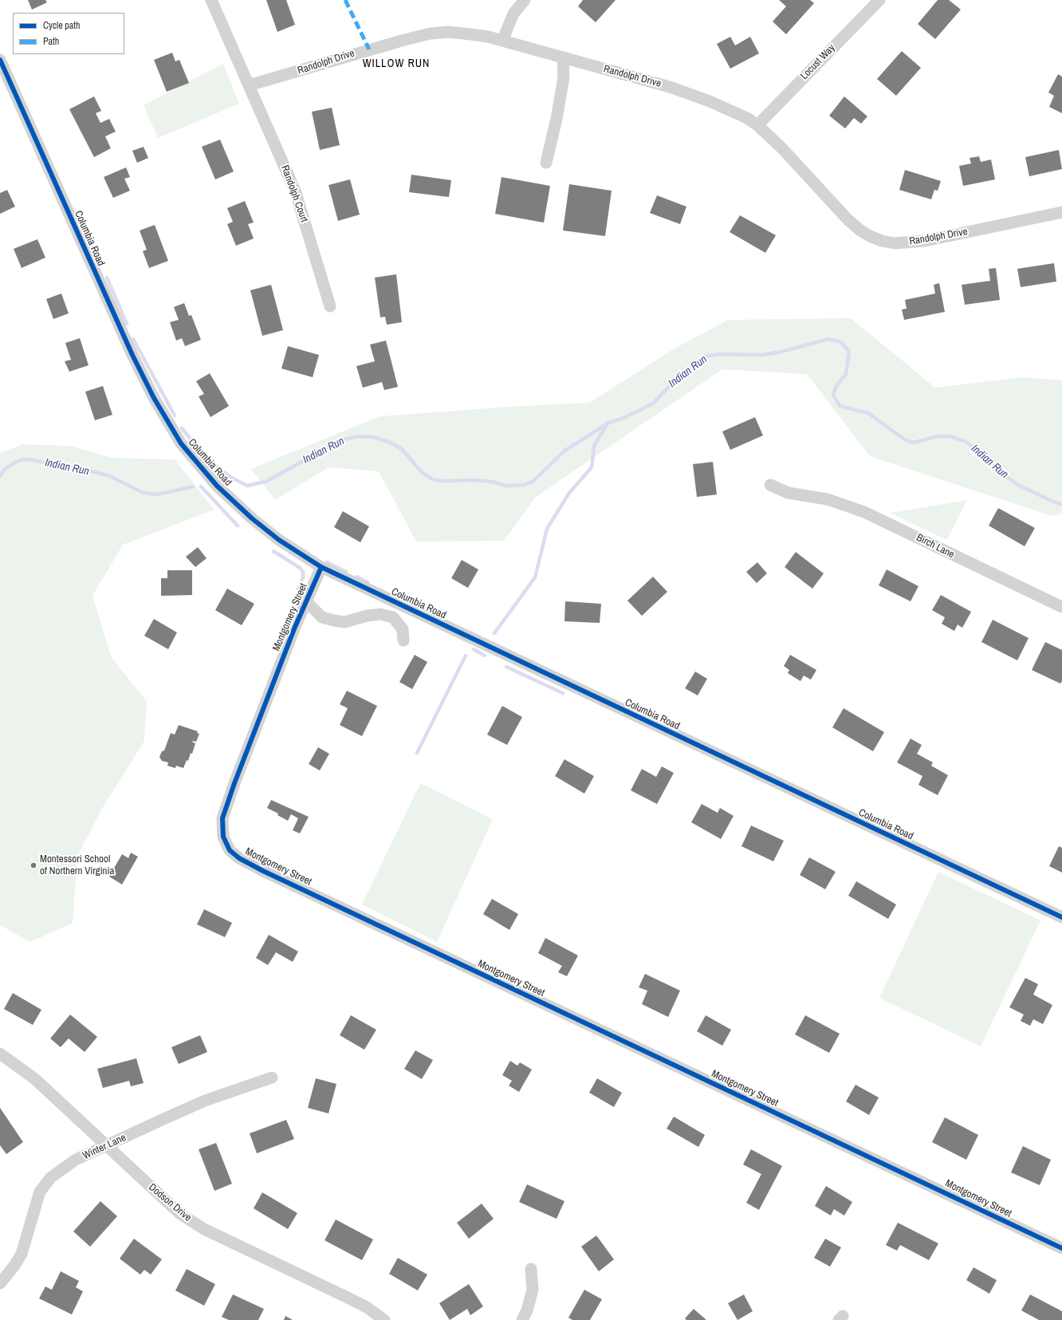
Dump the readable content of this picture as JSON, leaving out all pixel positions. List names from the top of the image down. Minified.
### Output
{"streets":{"street":["Randolph Drive","Locust Way","Randolph Court","Columbia Road","Birch Lane","Montgomery Street","Winter Lane","Dodson Drive"]},"crossings":[["Randolph Drive","Locust Way"],["Randolph Drive","Randolph Court"],["Columbia Road","Montgomery Street"],["Winter Lane","Dodson Drive"]],"districts":["WILLOW RUN"],"water":["Indian Run"],"places":["Montessori School of Northern Virginia"],"legend":["Cycle path","Path"]}
